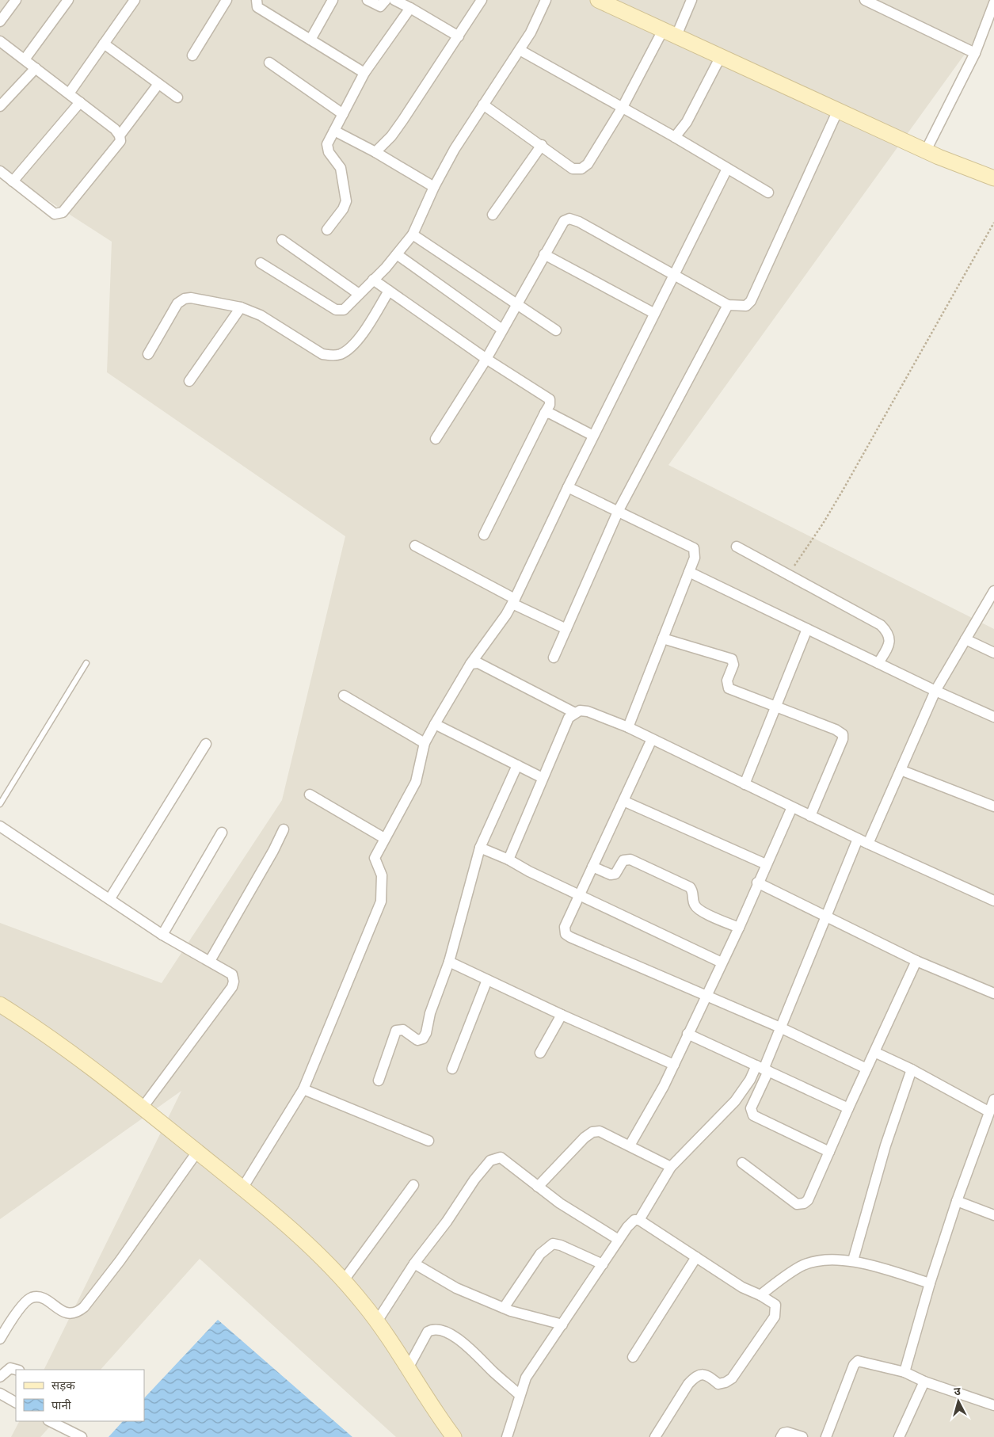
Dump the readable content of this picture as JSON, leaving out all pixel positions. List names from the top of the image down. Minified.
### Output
{"legend":["सड़क","पानी"],"north":"top"}
